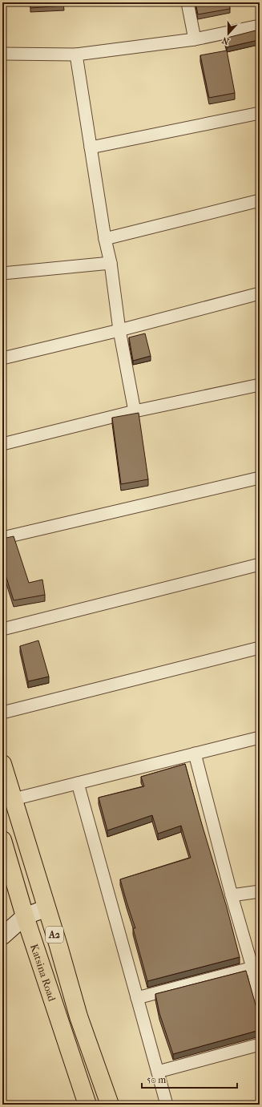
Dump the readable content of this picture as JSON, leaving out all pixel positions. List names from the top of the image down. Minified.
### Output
{"streets":{"highway":["A2","Katsina Road"]},"scale_bar":"50 m","north":"bottom"}
